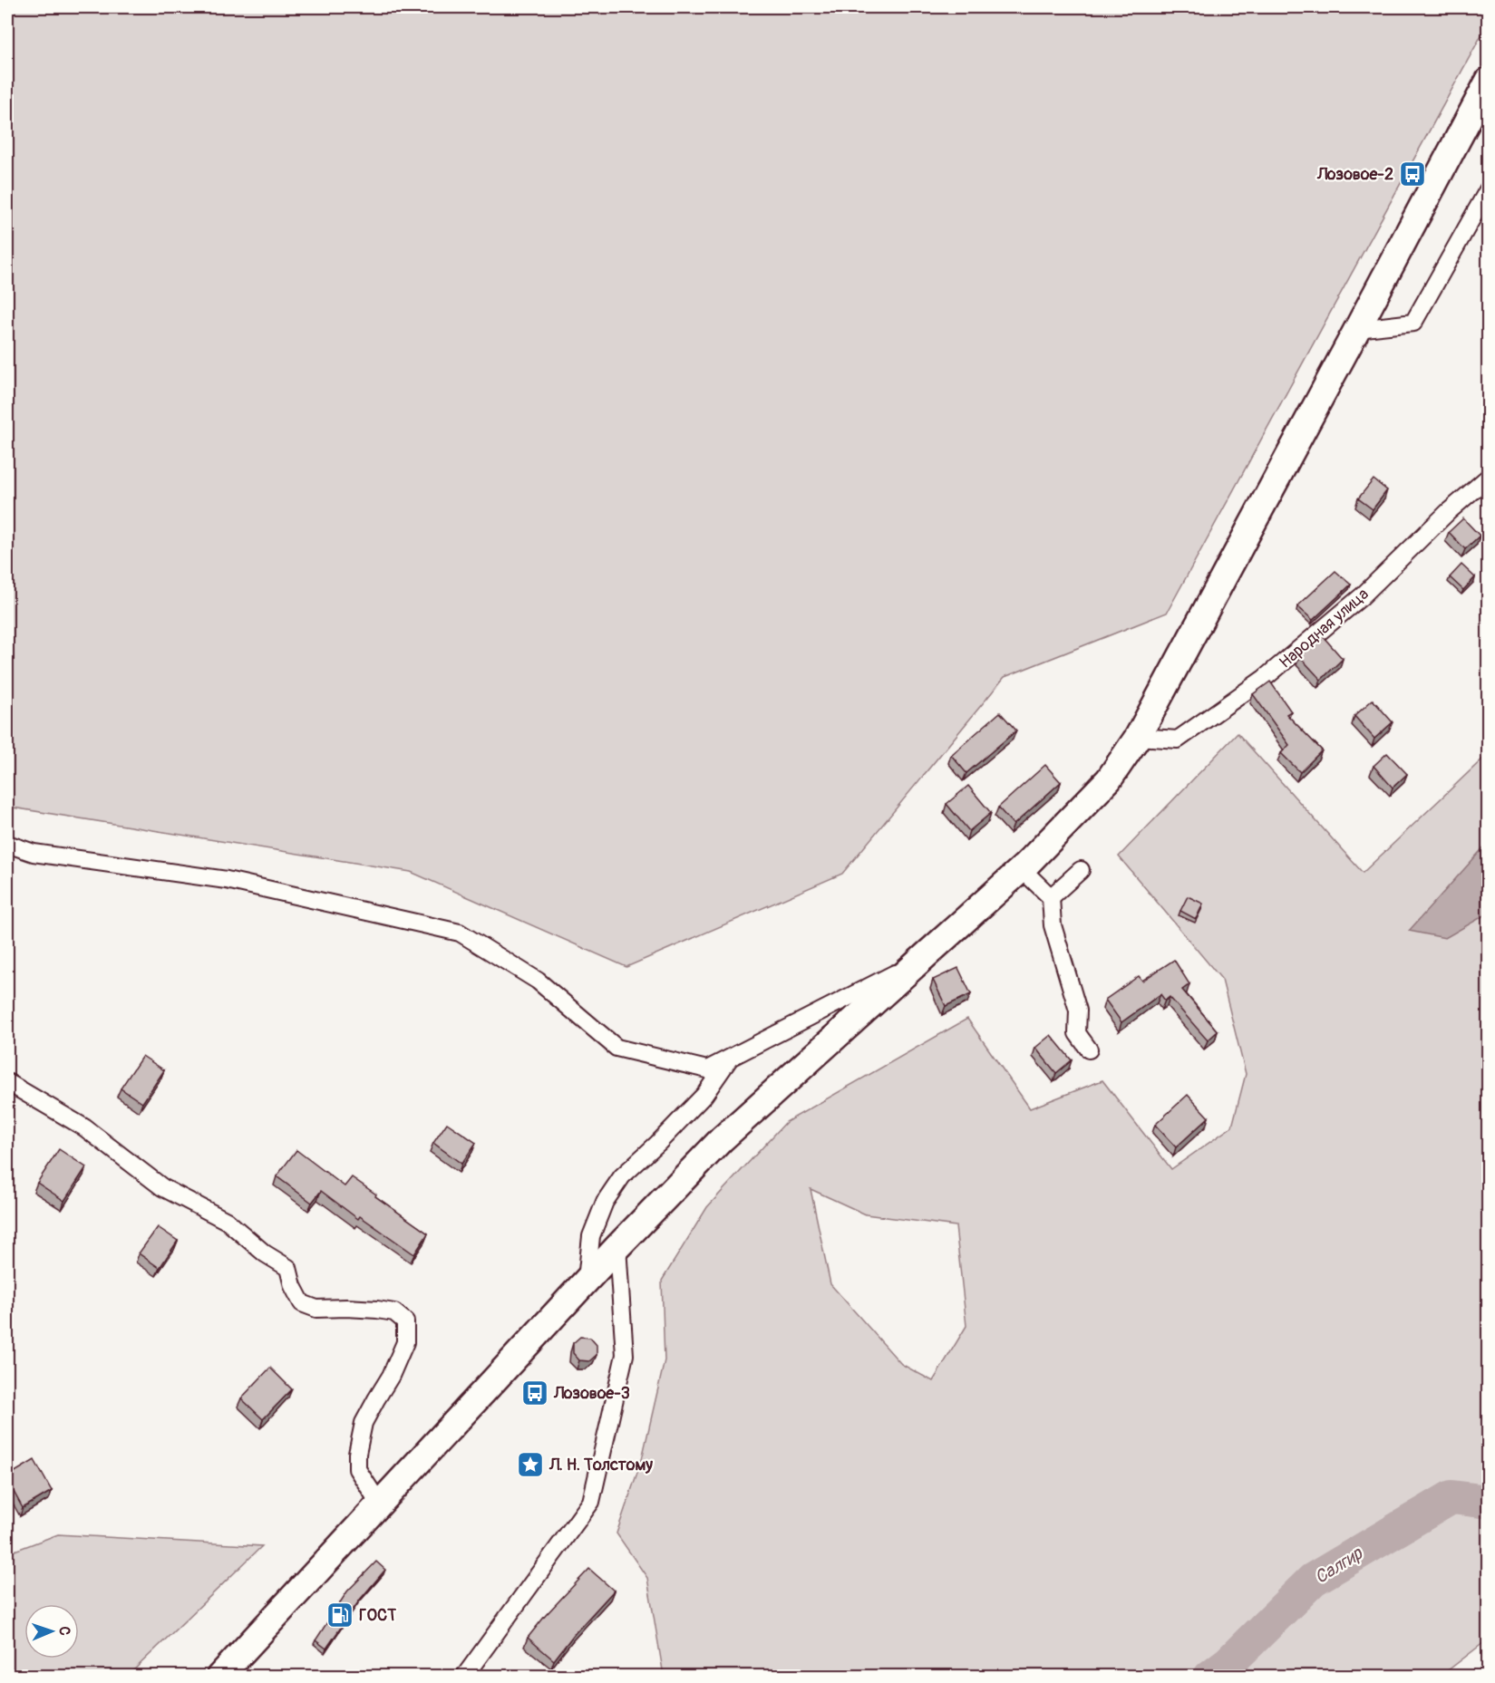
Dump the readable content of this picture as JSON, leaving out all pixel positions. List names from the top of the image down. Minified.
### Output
{"streets":{"street":["Народная улица"]},"water":["Салгир"],"places":{"bus stop":["Лозовое-2","Лозовое-3"],"place":["Л. Н. Толстому"],"fuel station":["ГОСТ"]},"north":"right"}
